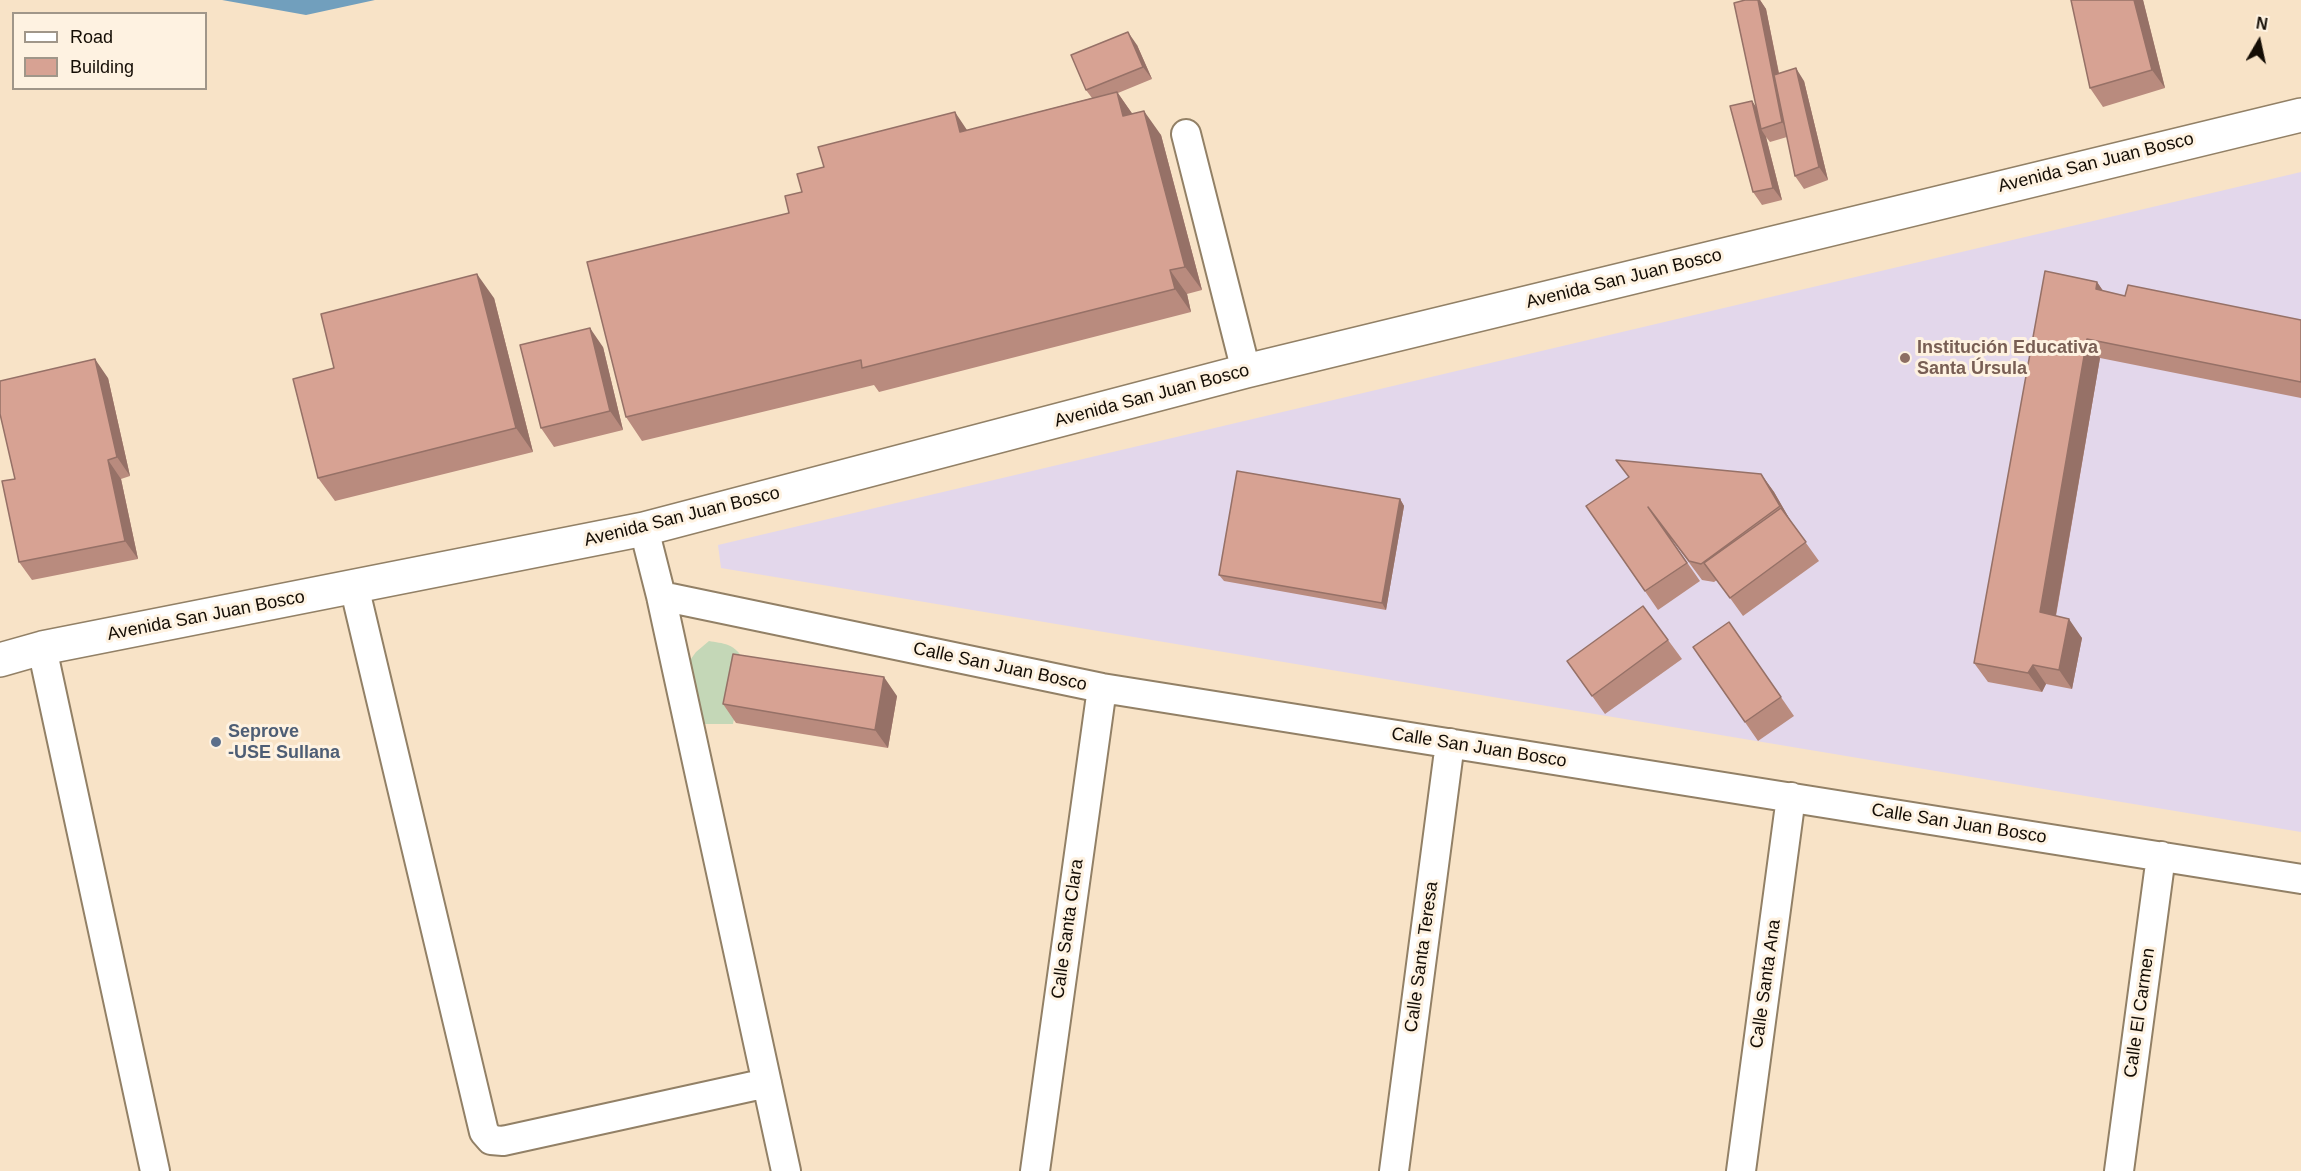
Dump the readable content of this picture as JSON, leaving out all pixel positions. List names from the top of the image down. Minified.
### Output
{"streets":{"street":["Avenida San Juan Bosco","Calle San Juan Bosco","Calle Santa Clara","Calle Santa Teresa","Calle Santa Ana","Calle El Carmen"]},"crossings":[["Calle San Juan Bosco","Calle Santa Clara"],["Calle San Juan Bosco","Calle Santa Teresa"],["Calle San Juan Bosco","Calle Santa Ana"],["Calle San Juan Bosco","Calle El Carmen"]],"places":["Institución Educativa Santa Úrsula","Seprove -USE Sullana"],"legend":["Road","Building"],"north":"top"}
